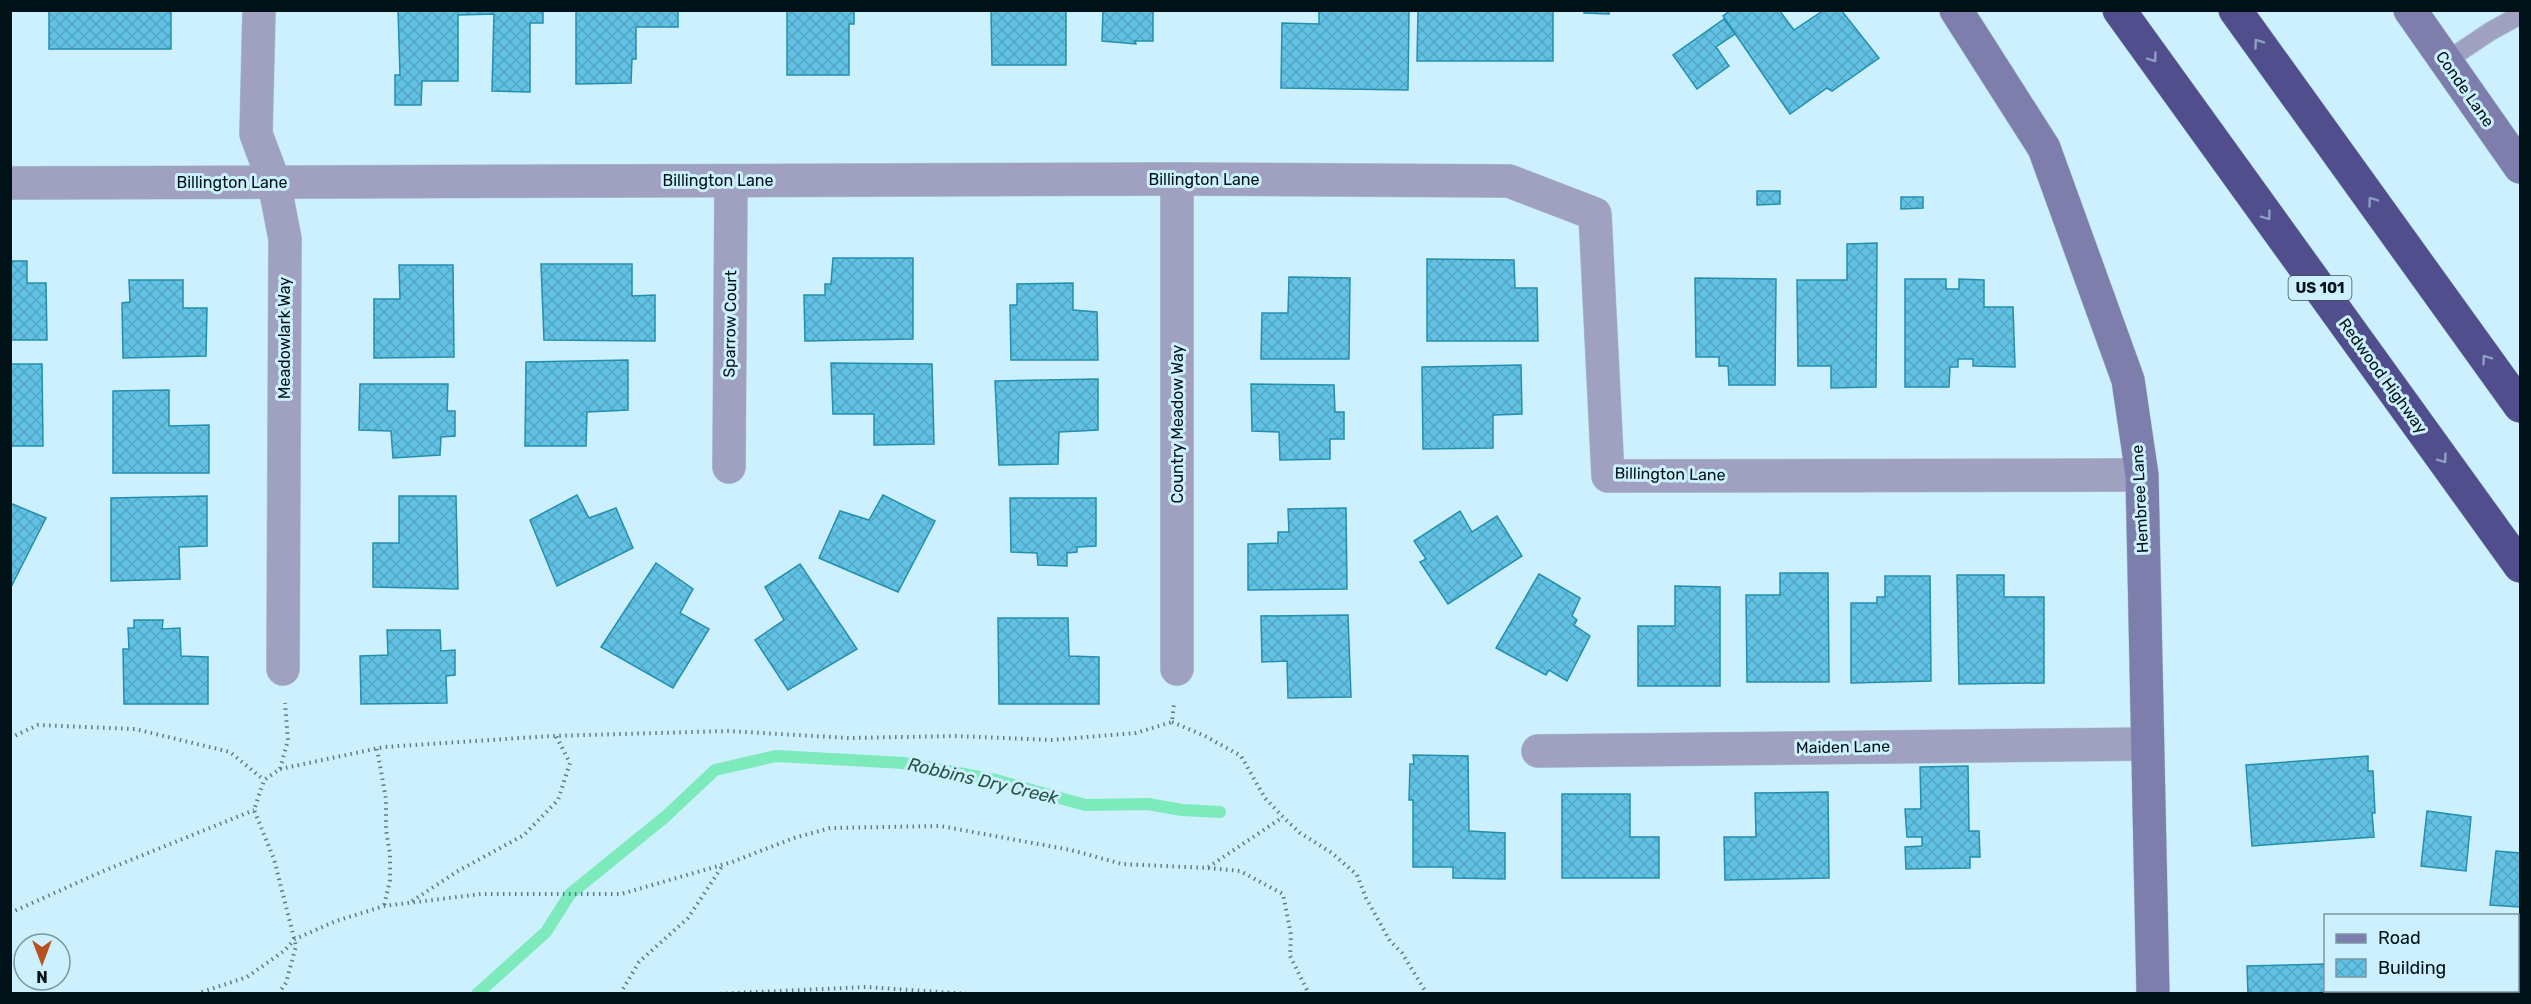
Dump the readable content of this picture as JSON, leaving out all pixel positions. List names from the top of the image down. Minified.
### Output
{"streets":{"highway":["US 101","Redwood Highway"],"street":["Conde Lane","Billington Lane","Sparrow Court","Meadowlark Way","Country Meadow Way","Hembree Lane","Maiden Lane"]},"crossings":[["Billington Lane","Sparrow Court"],["Billington Lane","Meadowlark Way"],["Billington Lane","Country Meadow Way"],["Billington Lane","Hembree Lane"],["Hembree Lane","Maiden Lane"]],"water":["Robbins Dry Creek"],"legend":["Road","Building"],"north":"bottom"}
